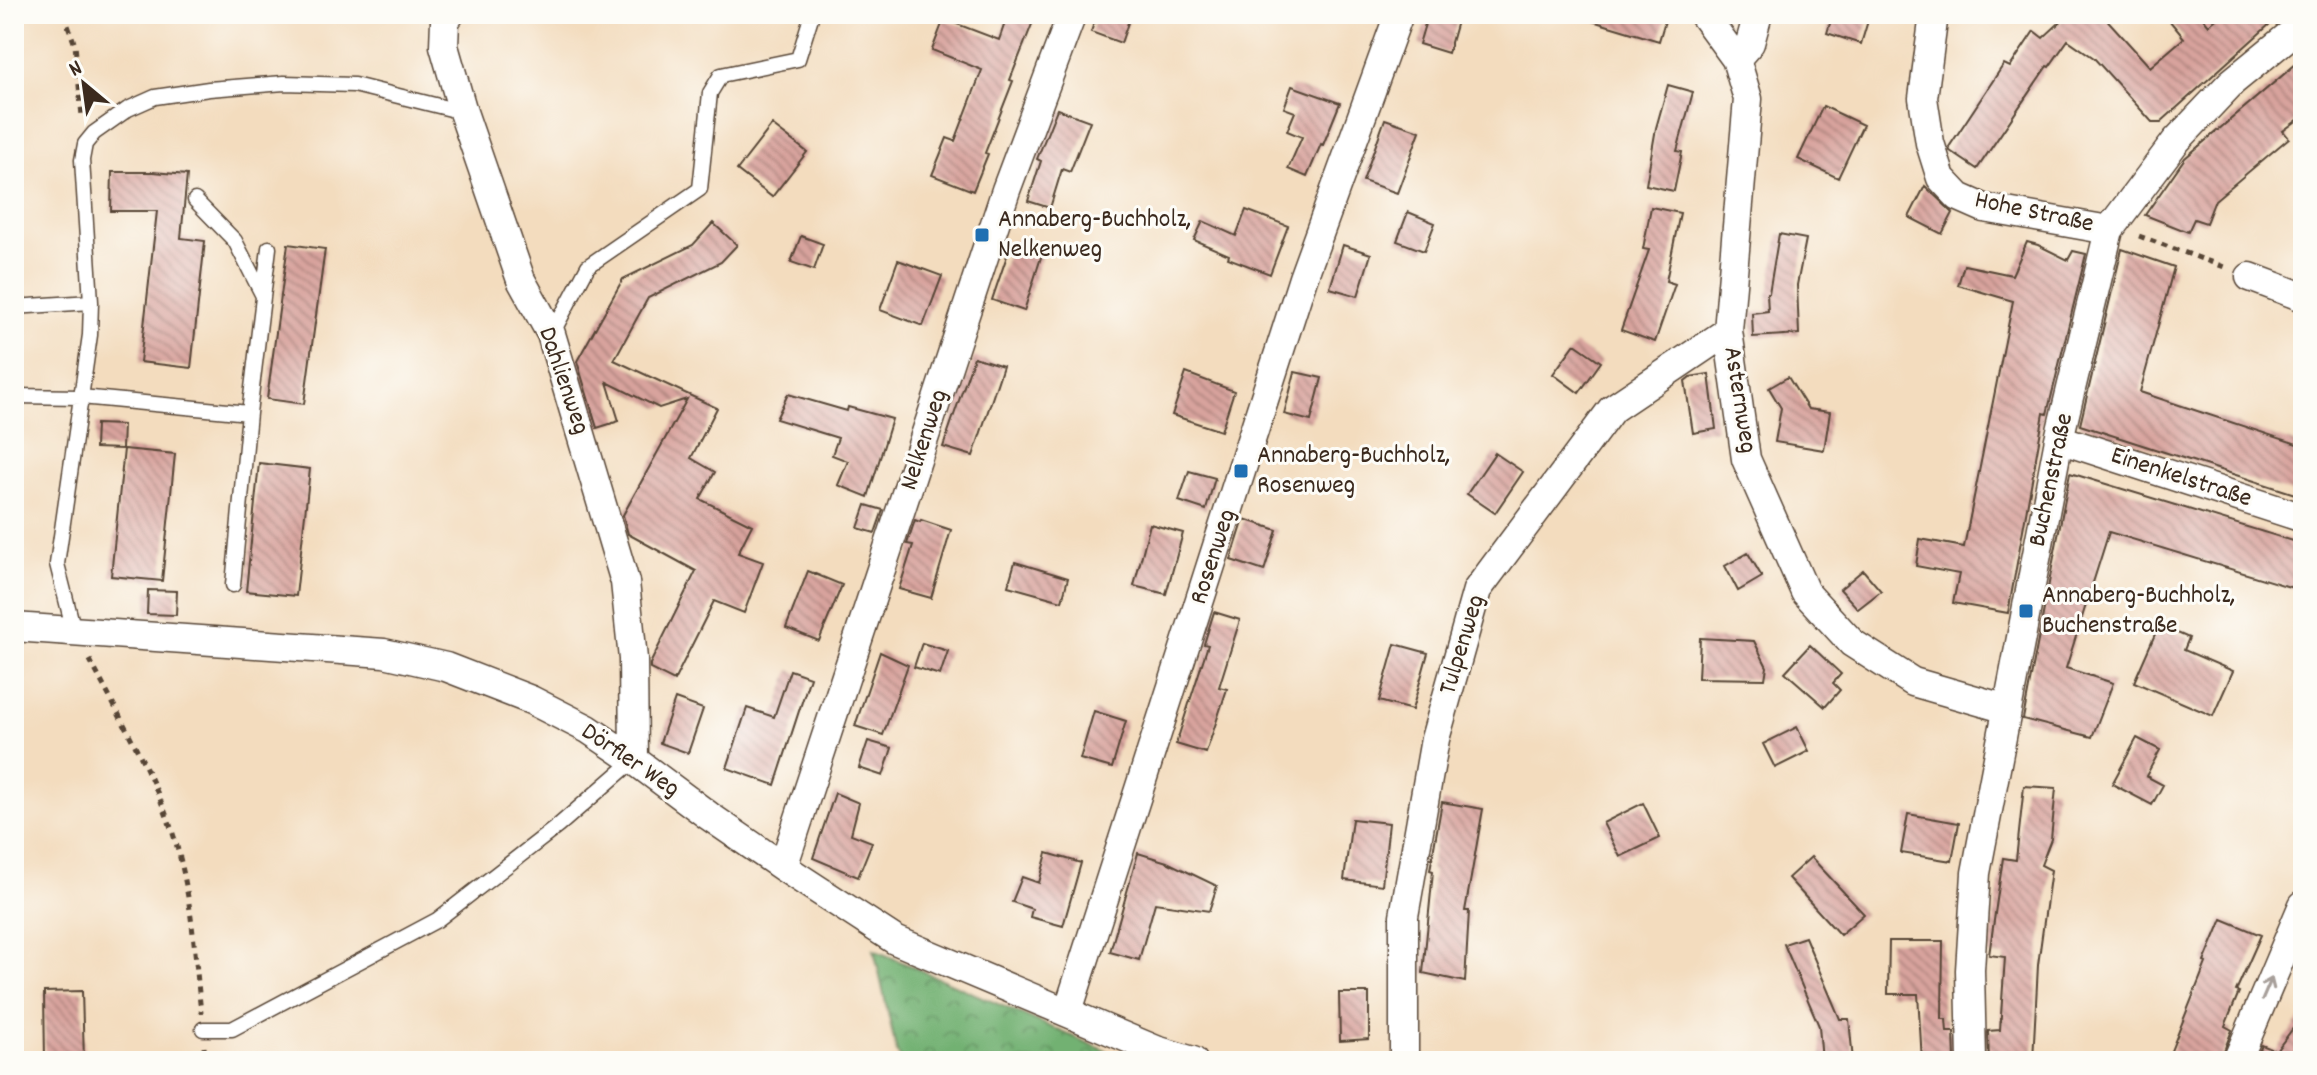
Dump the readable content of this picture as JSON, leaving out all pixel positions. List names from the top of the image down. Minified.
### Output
{"streets":{"street":["Hohe Straße","Dahlienweg","Asternweg","Nelkenweg","Einenkelstraße","Buchenstraße","Rosenweg","Tulpenweg","Dörfler Weg"]},"crossings":[["Hohe Straße","Buchenstraße"],["Dahlienweg","Dörfler Weg"],["Asternweg","Buchenstraße"],["Asternweg","Tulpenweg"],["Nelkenweg","Dörfler Weg"],["Einenkelstraße","Buchenstraße"],["Rosenweg","Dörfler Weg"]],"places":{"transit":["Annaberg-Buchholz, Nelkenweg","Annaberg-Buchholz, Rosenweg","Annaberg-Buchholz, Buchenstraße"]},"north":"top left"}
